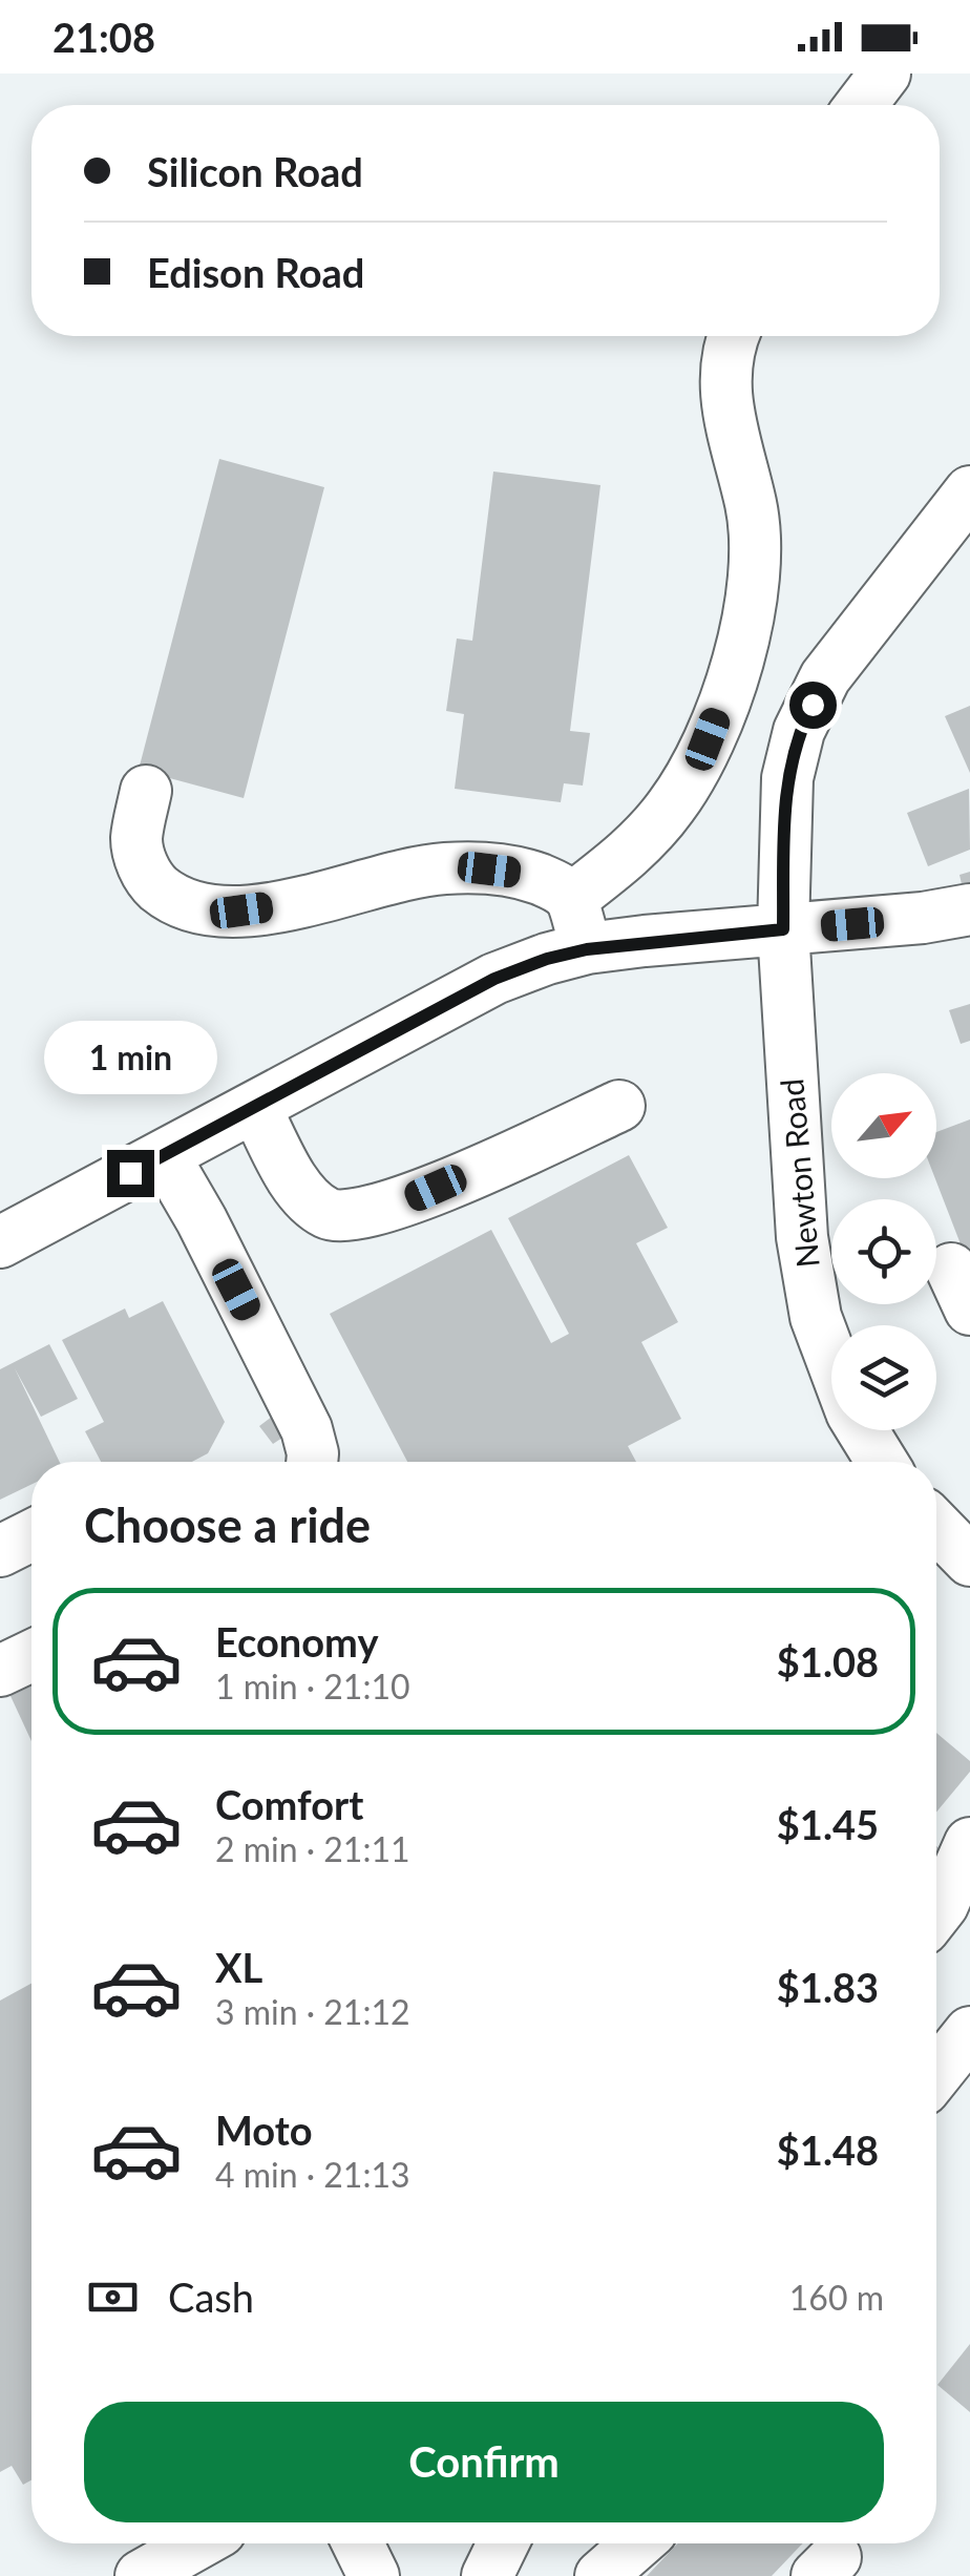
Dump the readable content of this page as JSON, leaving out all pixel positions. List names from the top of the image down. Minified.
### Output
{"streets":{"lane":["Newton Road"]},"north":"top right","page":{"status":"21:08","banner":["Silicon Road","Edison Road"],"bubble":"1 min","heading":"Choose a ride","list":[{"name":"Economy","note":"1 min · 21:10","value":"$1.08"},{"name":"Comfort","note":"2 min · 21:11","value":"$1.45"},{"name":"XL","note":"3 min · 21:12","value":"$1.83"},{"name":"Moto","note":"4 min · 21:13","value":"$1.48"}],"pay":["Cash","160 m"],"buttons":"Confirm"}}
